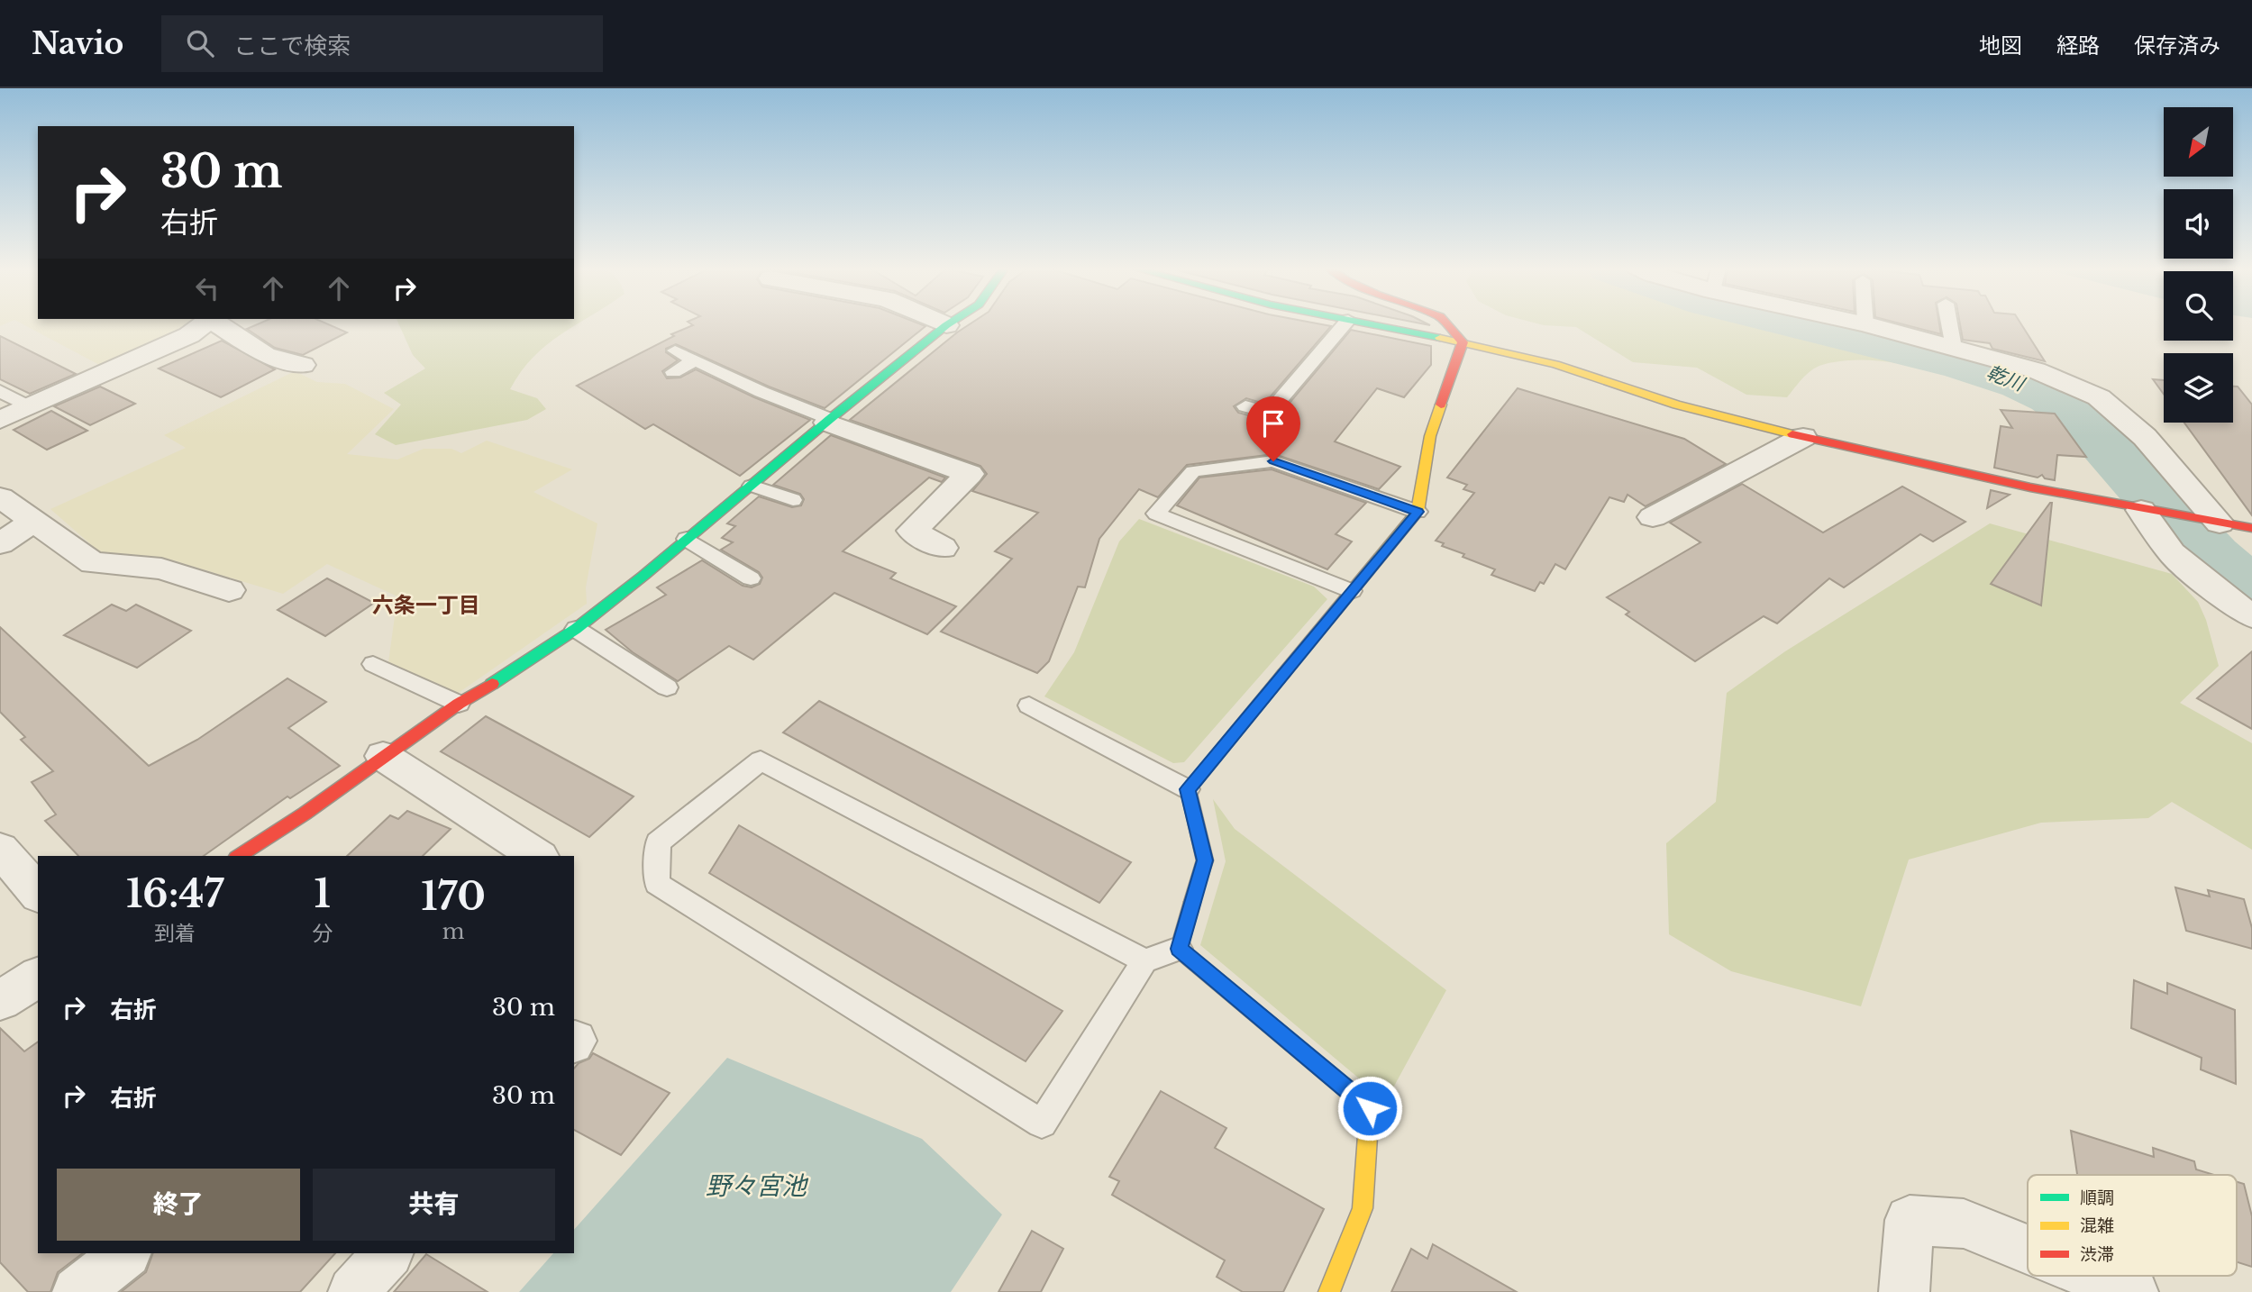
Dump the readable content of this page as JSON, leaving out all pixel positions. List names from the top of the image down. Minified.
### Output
{"districts":["六条一丁目"],"water":["乾川","野々宮池"],"legend":["順調","混雑","渋滞"],"north":"bottom left","page":{"header":"Navio","search":"ここで検索","nav":["地図","経路","保存済み"],"turn":["30 m","右折"],"eta":["16:47","到着","1","分","170","m"],"list":[{"name":"右折","value":"30 m"},{"name":"右折","value":"30 m"}],"buttons":["終了","共有"]}}
